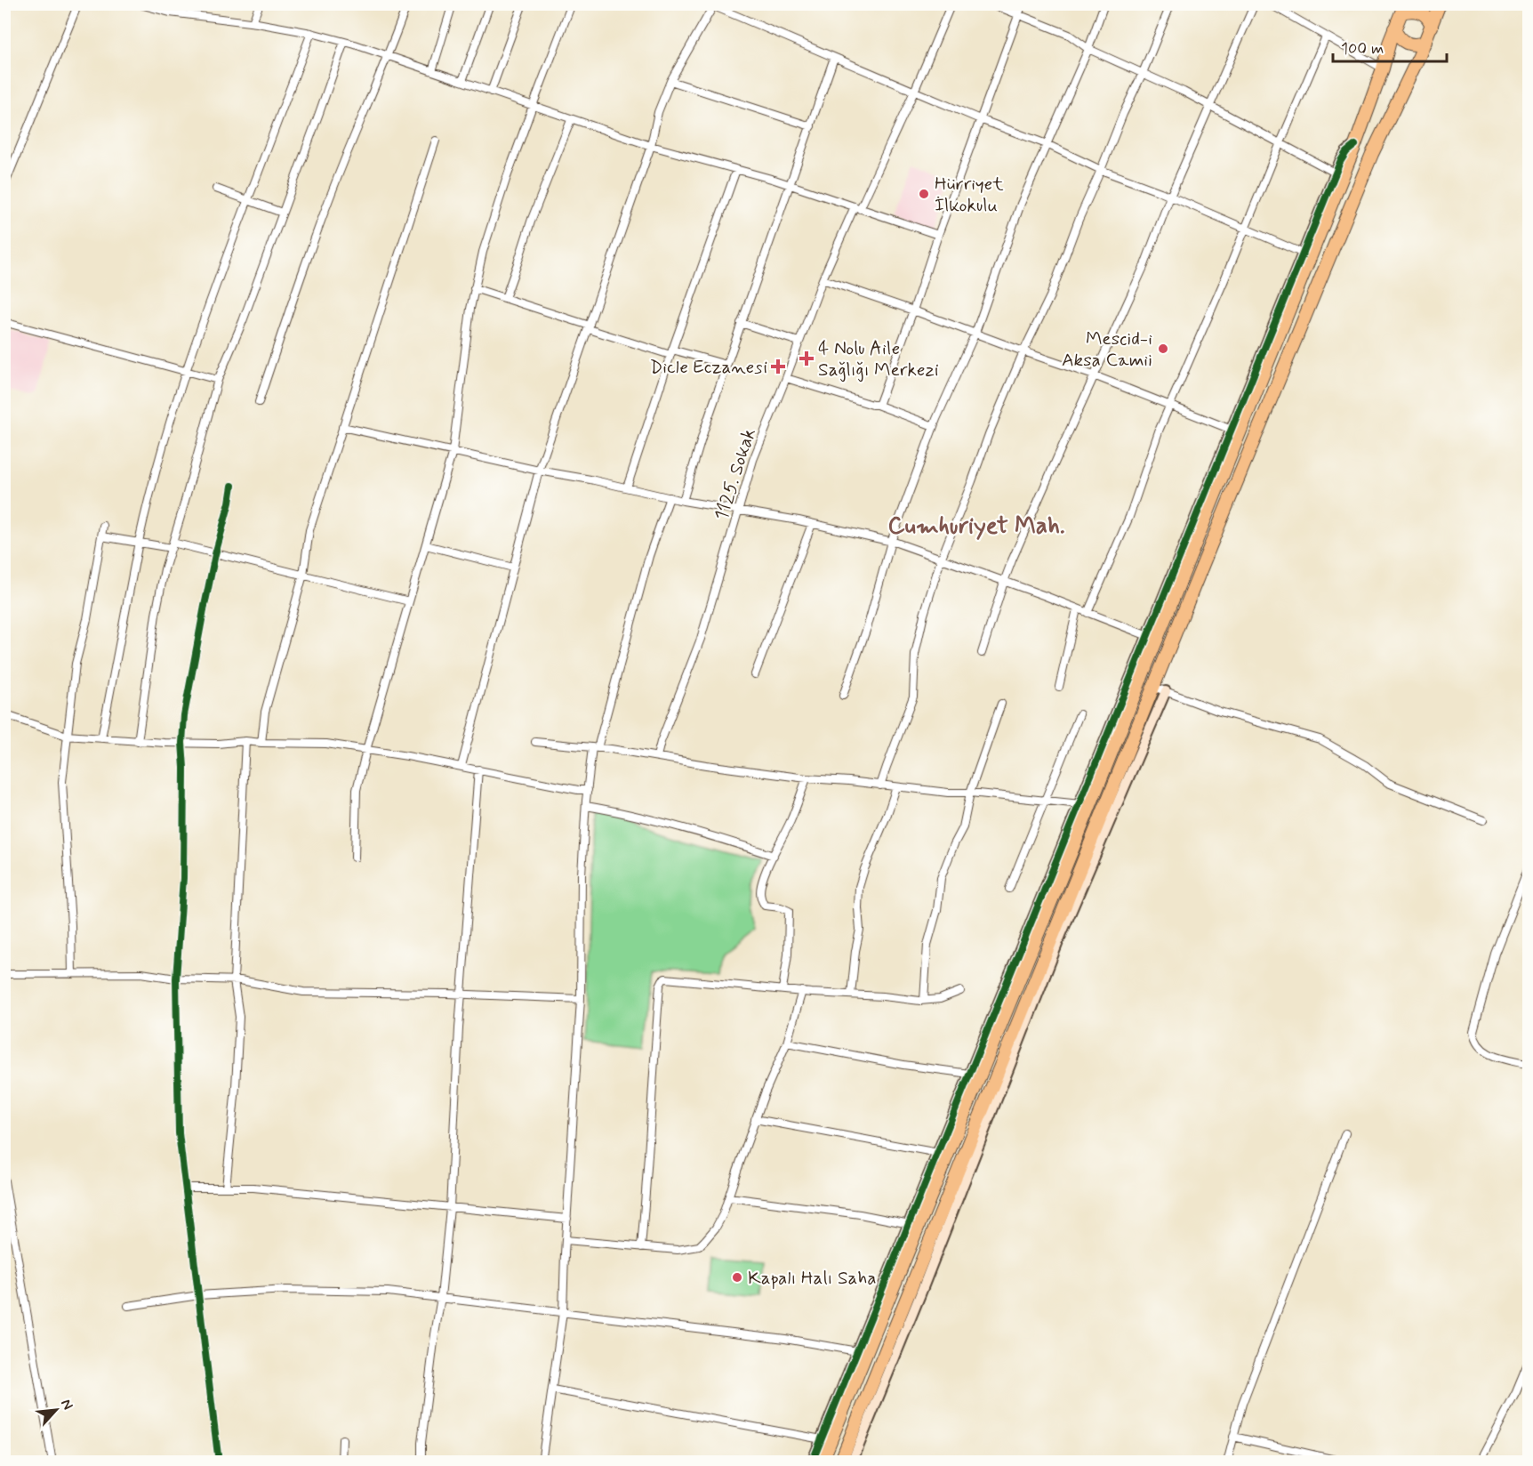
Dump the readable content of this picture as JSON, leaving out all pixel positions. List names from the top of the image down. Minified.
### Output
{"streets":{"street":["1125. Sokak"]},"districts":["Cumhuriyet Mah."],"places":{"other":["Hürriyet İlkokulu","Mescid-i Aksa Camii","Kapalı Halı Saha"],"health":["4 Nolu Aile Sağlığı Merkezi","Dicle Eczanesi"]},"scale_bar":"100 m","north":"top right"}
